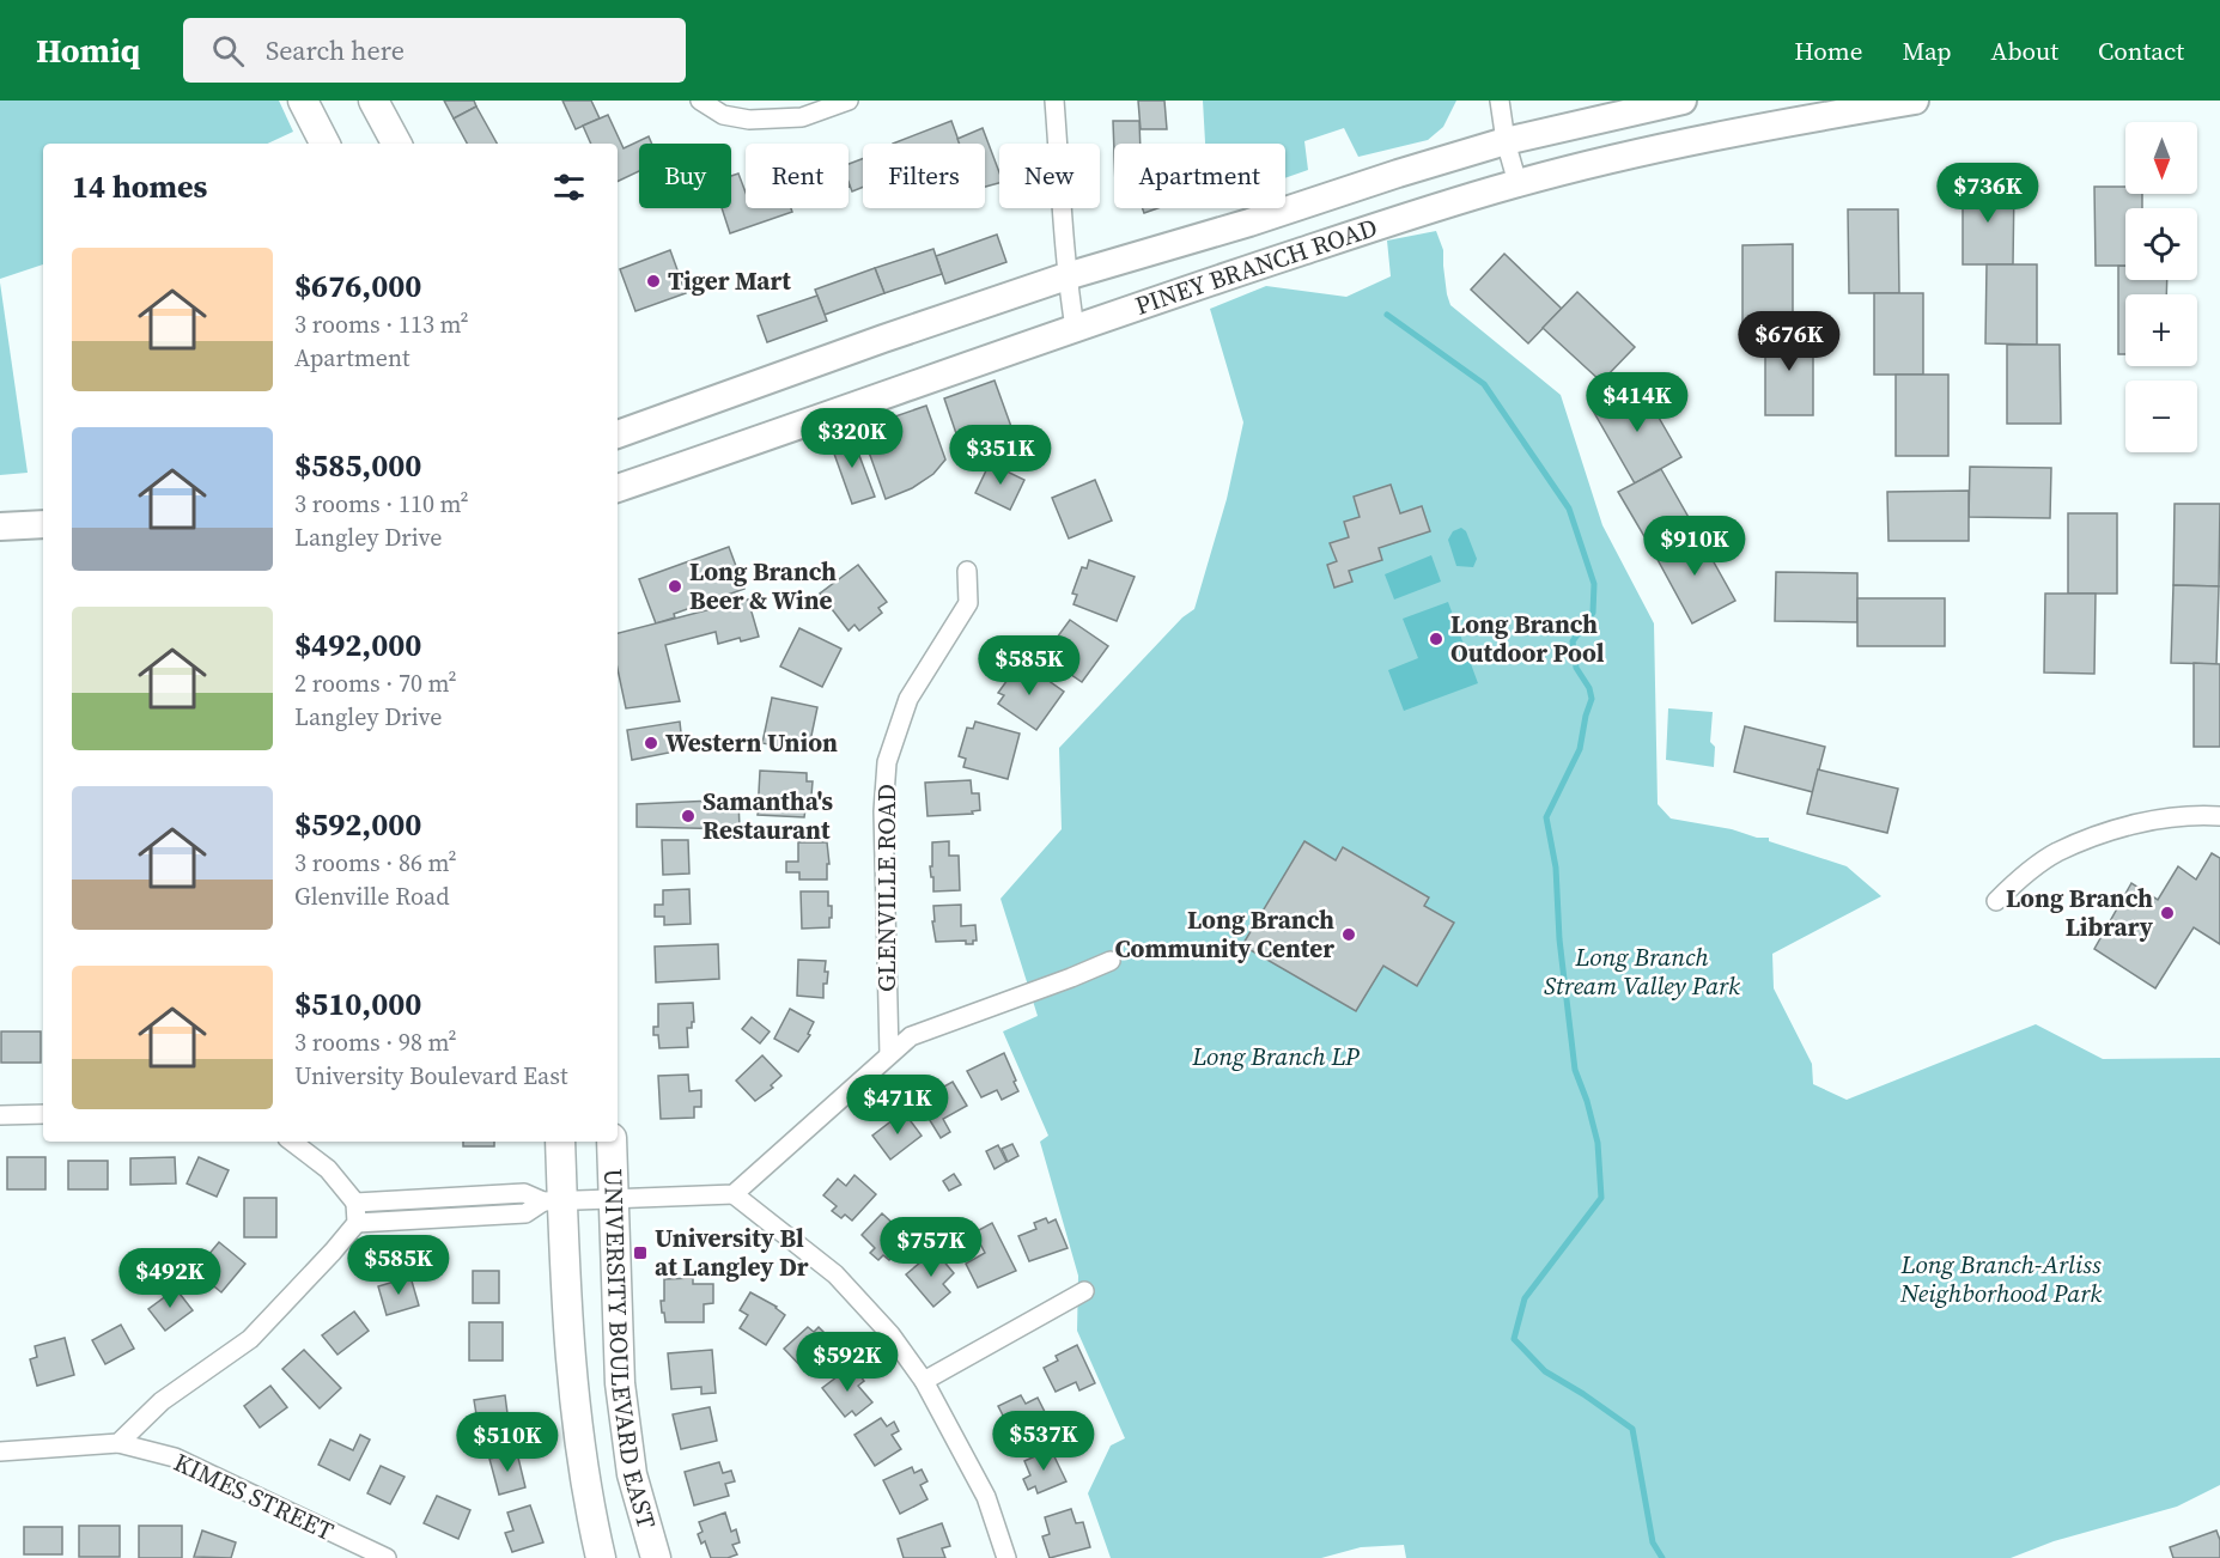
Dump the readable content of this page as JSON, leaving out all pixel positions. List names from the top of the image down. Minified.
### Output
{"streets":{"main road":["PINEY BRANCH ROAD","UNIVERSITY BOULEVARD EAST"],"street":["GLENVILLE ROAD","KIMES STREET"]},"parks":["Long Branch Stream Valley Park","Long Branch LP","Long Branch-Arliss Neighborhood Park"],"places":{"other":["Tiger Mart","Long Branch Beer & Wine","Long Branch Outdoor Pool","Western Union","Samantha's Restaurant","Long Branch Library","Long Branch Community Center"],"transit":["University Bl at Langley Dr"]},"north":"bottom","page":{"header":"Homiq","search":"Search here","nav":["Home","Map","About","Contact"],"map_buttons":["+","−"],"chip":["Buy","Rent","Filters","New","Apartment"],"heading":"14 homes","price":["$736K","$676K","$414K","$320K","$351K","$910K","$585K","$471K","$757K","$585K","$492K","$592K","$537K","$510K"],"list":[{"name":"$676,000","note":"3 rooms · 113 m² · Apartment"},{"name":"$585,000","note":"3 rooms · 110 m² · Langley Drive"},{"name":"$492,000","note":"2 rooms · 70 m² · Langley Drive"},{"name":"$592,000","note":"3 rooms · 86 m² · Glenville Road"},{"name":"$510,000","note":"3 rooms · 98 m² · University Boulevard East"}]}}
